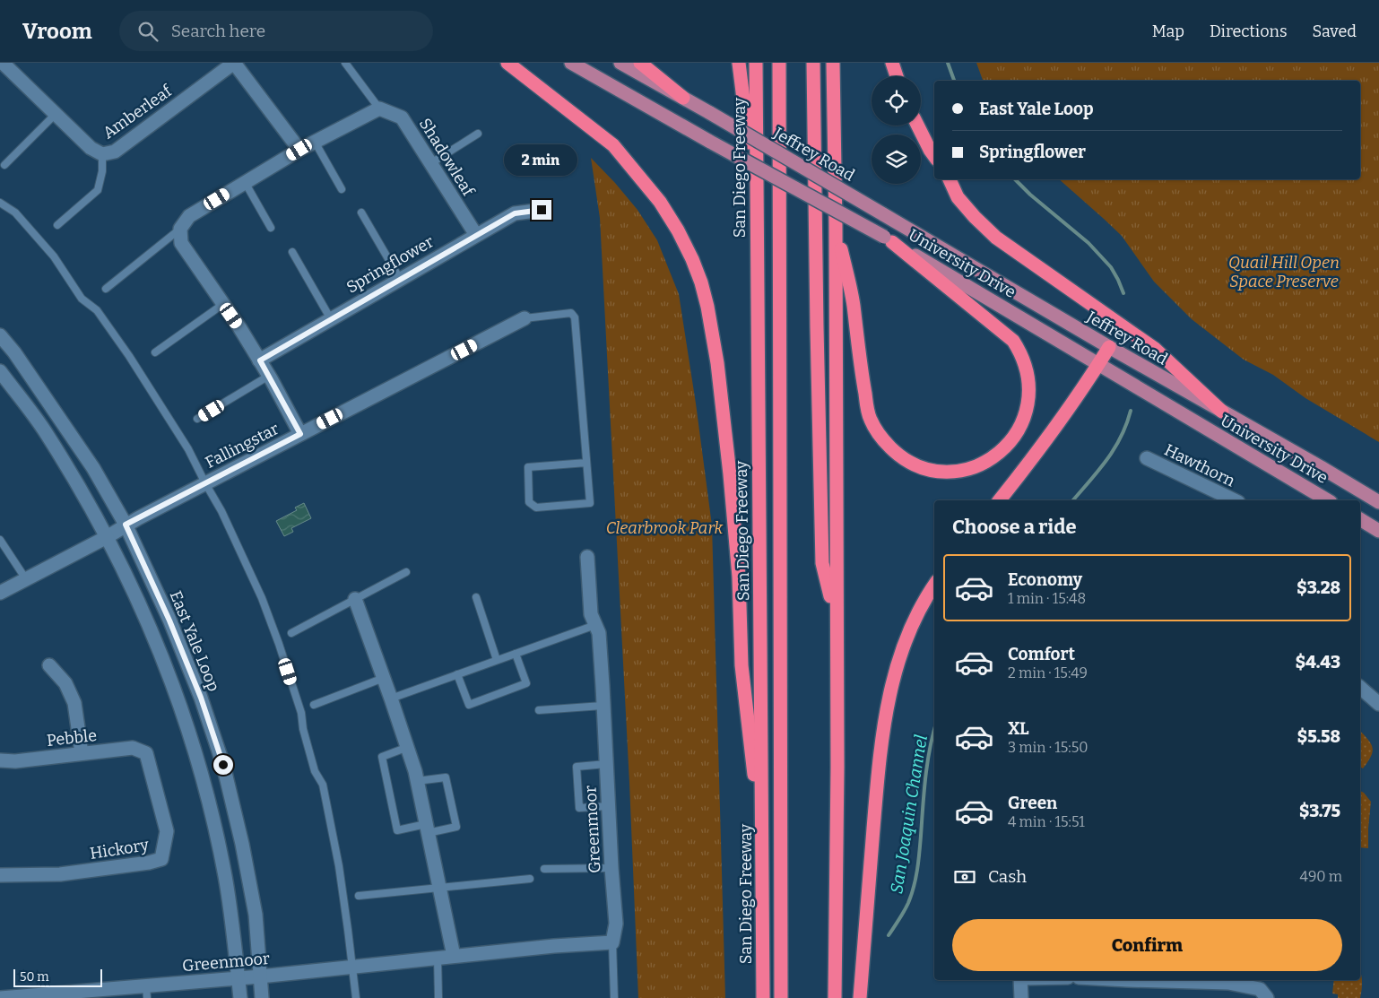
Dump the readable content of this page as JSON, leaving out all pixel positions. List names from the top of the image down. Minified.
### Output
{"streets":{"highway":["San Diego Freeway"],"main road":["Jeffrey Road","University Drive"],"street":["Amberleaf","Shadowleaf","Springflower","Fallingstar","Hawthorn","East Yale Loop","Pebble","Greenmoor","Hickory"]},"crossings":[["Jeffrey Road","University Drive"],["Shadowleaf","Springflower"],["Fallingstar","East Yale Loop"],["East Yale Loop","Greenmoor"],["Pebble","Hickory"]],"water":["San Joaquin Channel"],"parks":["Quail Hill Open Space Preserve","Clearbrook Park"],"scale_bar":"50 m","page":{"header":"Vroom","search":"Search here","nav":["Map","Directions","Saved"],"banner":["East Yale Loop","Springflower"],"bubble":"2 min","heading":"Choose a ride","list":[{"name":"Economy","note":"1 min · 15:48","value":"$3.28"},{"name":"Comfort","note":"2 min · 15:49","value":"$4.43"},{"name":"XL","note":"3 min · 15:50","value":"$5.58"},{"name":"Green","note":"4 min · 15:51","value":"$3.75"}],"pay":["Cash","490 m"],"buttons":"Confirm","scale":"50 m"}}
